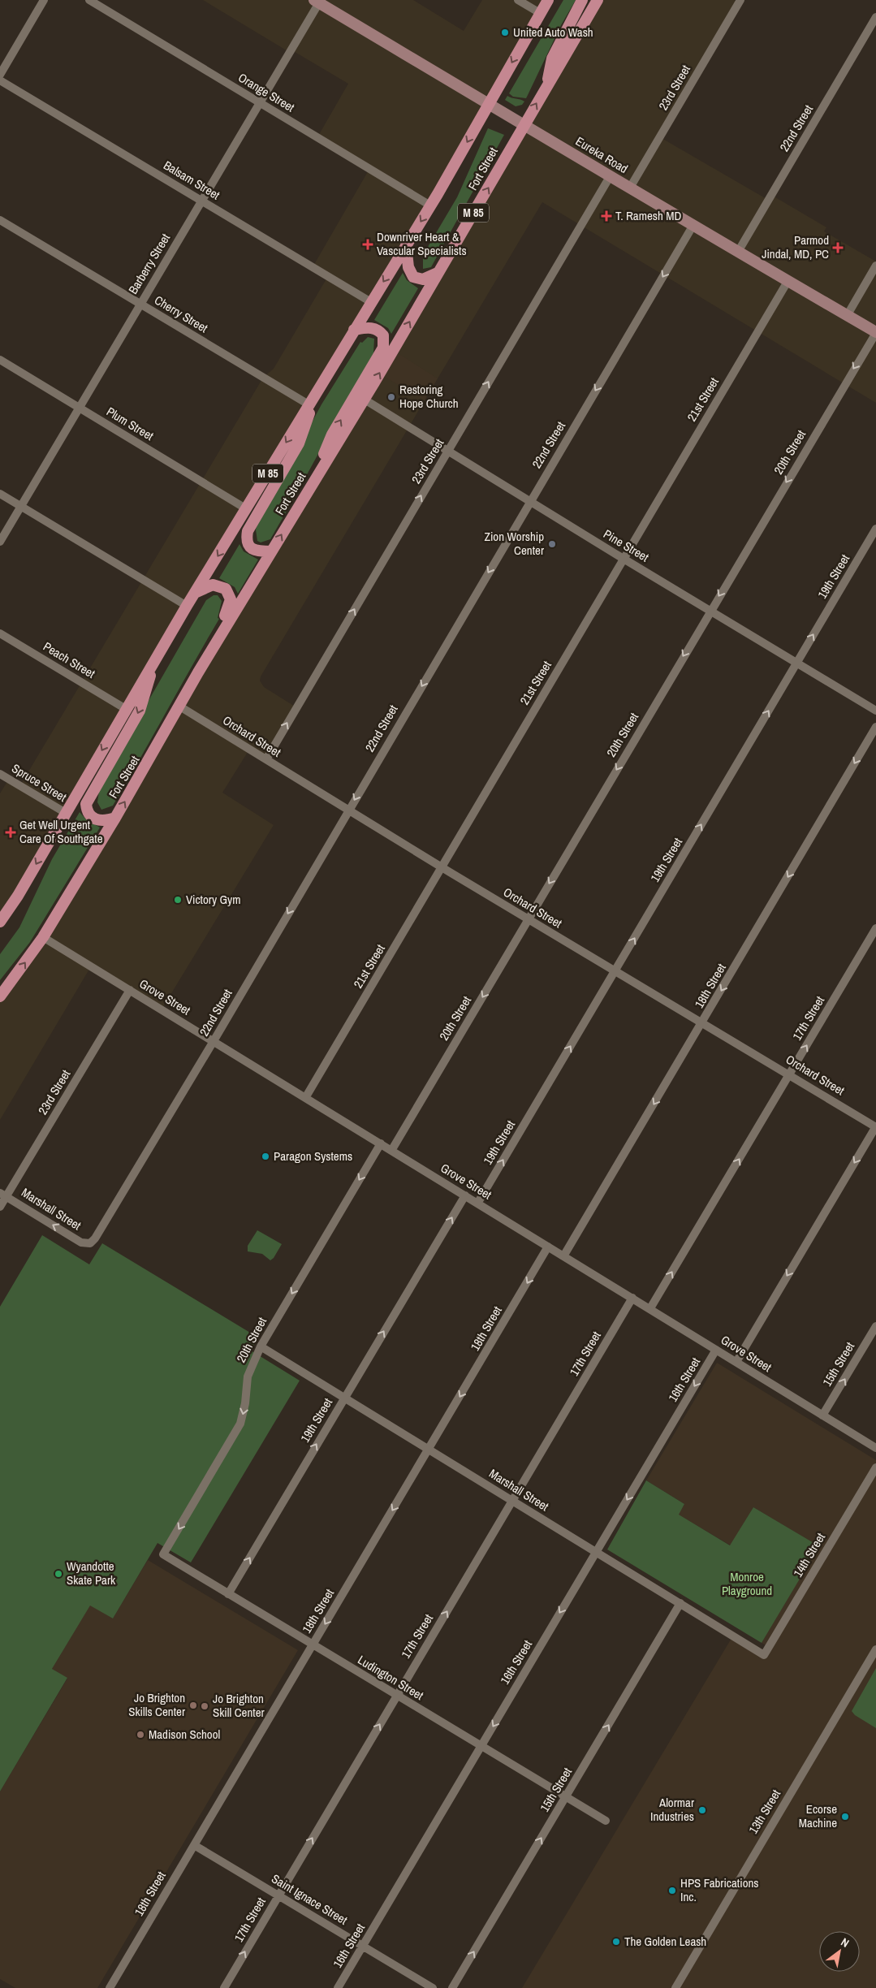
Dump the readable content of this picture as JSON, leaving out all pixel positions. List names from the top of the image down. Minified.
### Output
{"streets":{"main road":["Eureka Road","Fort Street","M 85"],"street":["23rd Street","Orange Street","22nd Street","Balsam Street","Barberry Street","Cherry Street","21st Street","Plum Street","20th Street","Pine Street","19th Street","Peach Street","Orchard Street","Spruce Street","18th Street","Grove Street","17th Street","Marshall Street","15th Street","16th Street","14th Street","Ludington Street","13th Street","Saint Ignace Street"]},"crossings":[["23rd Street","Eureka Road"],["23rd Street","Pine Street"],["23rd Street","Orchard Street"],["23rd Street","Grove Street"],["23rd Street","Marshall Street"],["Orange Street","M 85"],["Orange Street","Barberry Street"],["22nd Street","Eureka Road"],["22nd Street","Pine Street"],["22nd Street","Orchard Street"],["22nd Street","Grove Street"],["22nd Street","Marshall Street"],["Eureka Road","Fort Street"],["Eureka Road","M 85"],["Eureka Road","Barberry Street"],["Eureka Road","21st Street"],["Eureka Road","20th Street"],["Fort Street","Pine Street"],["Fort Street","Orchard Street"],["Fort Street","Grove Street"],["Balsam Street","M 85"],["Balsam Street","Barberry Street"],["M 85","Cherry Street"],["M 85","Plum Street"],["M 85","Peach Street"],["M 85","Spruce Street"],["Barberry Street","Cherry Street"],["Barberry Street","Plum Street"],["21st Street","Pine Street"],["21st Street","Orchard Street"],["21st Street","Grove Street"],["20th Street","Pine Street"],["20th Street","Orchard Street"],["20th Street","Grove Street"],["20th Street","Marshall Street"],["20th Street","Ludington Street"],["Pine Street","19th Street"],["19th Street","Orchard Street"],["19th Street","Grove Street"],["19th Street","Marshall Street"],["19th Street","Ludington Street"],["Orchard Street","18th Street"],["Orchard Street","17th Street"],["18th Street","Grove Street"],["18th Street","Marshall Street"],["18th Street","Ludington Street"],["18th Street","Saint Ignace Street"],["Grove Street","17th Street"],["Grove Street","15th Street"],["Grove Street","16th Street"],["17th Street","Marshall Street"],["17th Street","Ludington Street"],["17th Street","Saint Ignace Street"],["Marshall Street","15th Street"],["Marshall Street","16th Street"],["Marshall Street","14th Street"],["15th Street","Ludington Street"],["16th Street","Ludington Street"],["16th Street","Saint Ignace Street"]],"one_way":["23rd Street","22nd Street","20th Street","19th Street","18th Street","17th Street","15th Street","16th Street"],"parks":["Monroe Playground"],"places":{"other":["United Auto Wash","Restoring Hope Church","Zion Worship Center","Victory Gym","Paragon Systems","Wyandotte Skate Park","Jo Brighton Skills Center","Jo Brighton Skill Center","Madison School","Alormar Industries","Ecorse Machine","HPS Fabrications Inc.","The Golden Leash"],"health":["T. Ramesh MD","Downriver Heart & Vascular Specialists","Parmod Jindal, MD, PC","Get Well Urgent Care Of Southgate"]},"north":"top right"}
